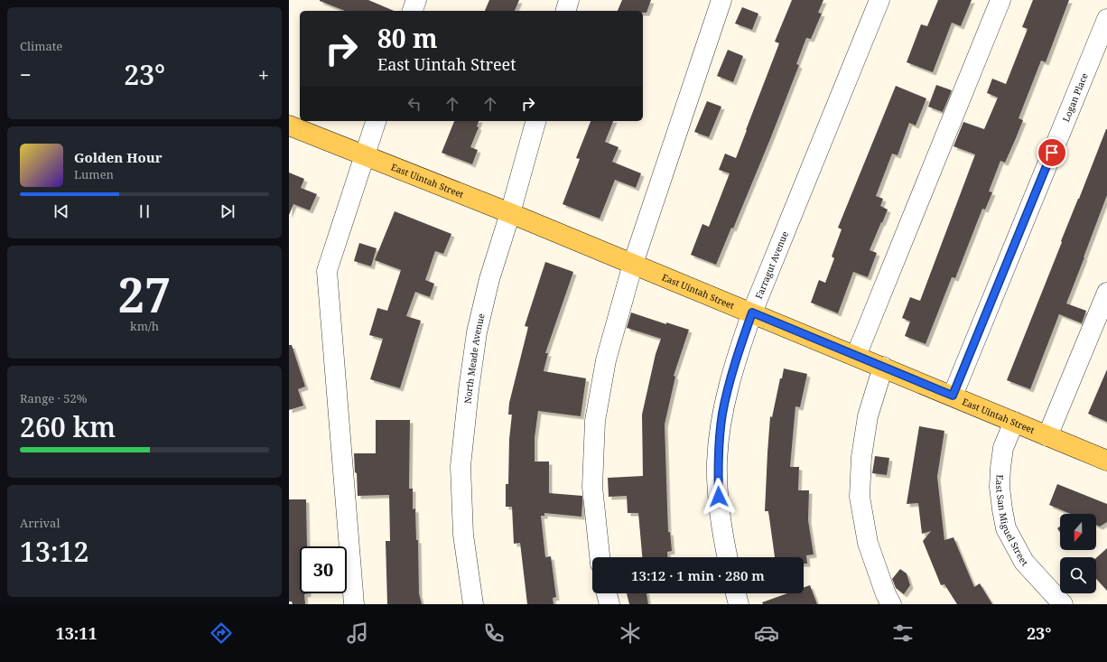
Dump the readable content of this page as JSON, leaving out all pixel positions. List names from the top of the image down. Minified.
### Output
{"streets":{"main road":["East Uintah Street"],"street":["Logan Place","Farragut Avenue","North Meade Avenue","East San Miguel Street"]},"crossings":[["Logan Place","East Uintah Street"],["East Uintah Street","Farragut Avenue"],["East Uintah Street","North Meade Avenue"],["East Uintah Street","East San Miguel Street"]],"north":"bottom","page":{"tile":["Climate",["27","km/h"],["Range · 52%","260 km"],["Arrival","13:12"]],"turn":["80 m","East Uintah Street"],"heat":["−","23°","+"],"song":["Golden Hour","Lumen"],"limit":"30","trip":"13:12 · 1 min · 280 m","tabs":["13:11","23°"]}}
